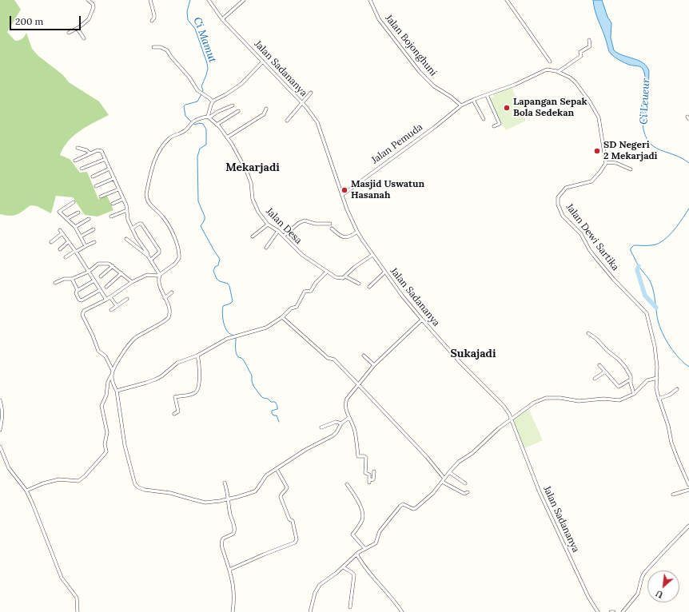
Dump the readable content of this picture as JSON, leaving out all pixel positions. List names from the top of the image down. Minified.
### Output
{"streets":{"street":["Jalan Bojonghuni","Jalan Sadananya","Jalan Pemuda","Jalan Desa","Jalan Dewi Sartika"]},"crossings":[["Jalan Bojonghuni","Jalan Pemuda"],["Jalan Sadananya","Jalan Pemuda"]],"districts":["Mekarjadi","Sukajadi"],"water":["Ci Mamut","Ci Leueur"],"places":["Lapangan Sepak Bola Sedekan","SD Negeri 2 Mekarjadi","Masjid Uswatun Hasanah"],"scale_bar":"200 m","north":"bottom left"}
